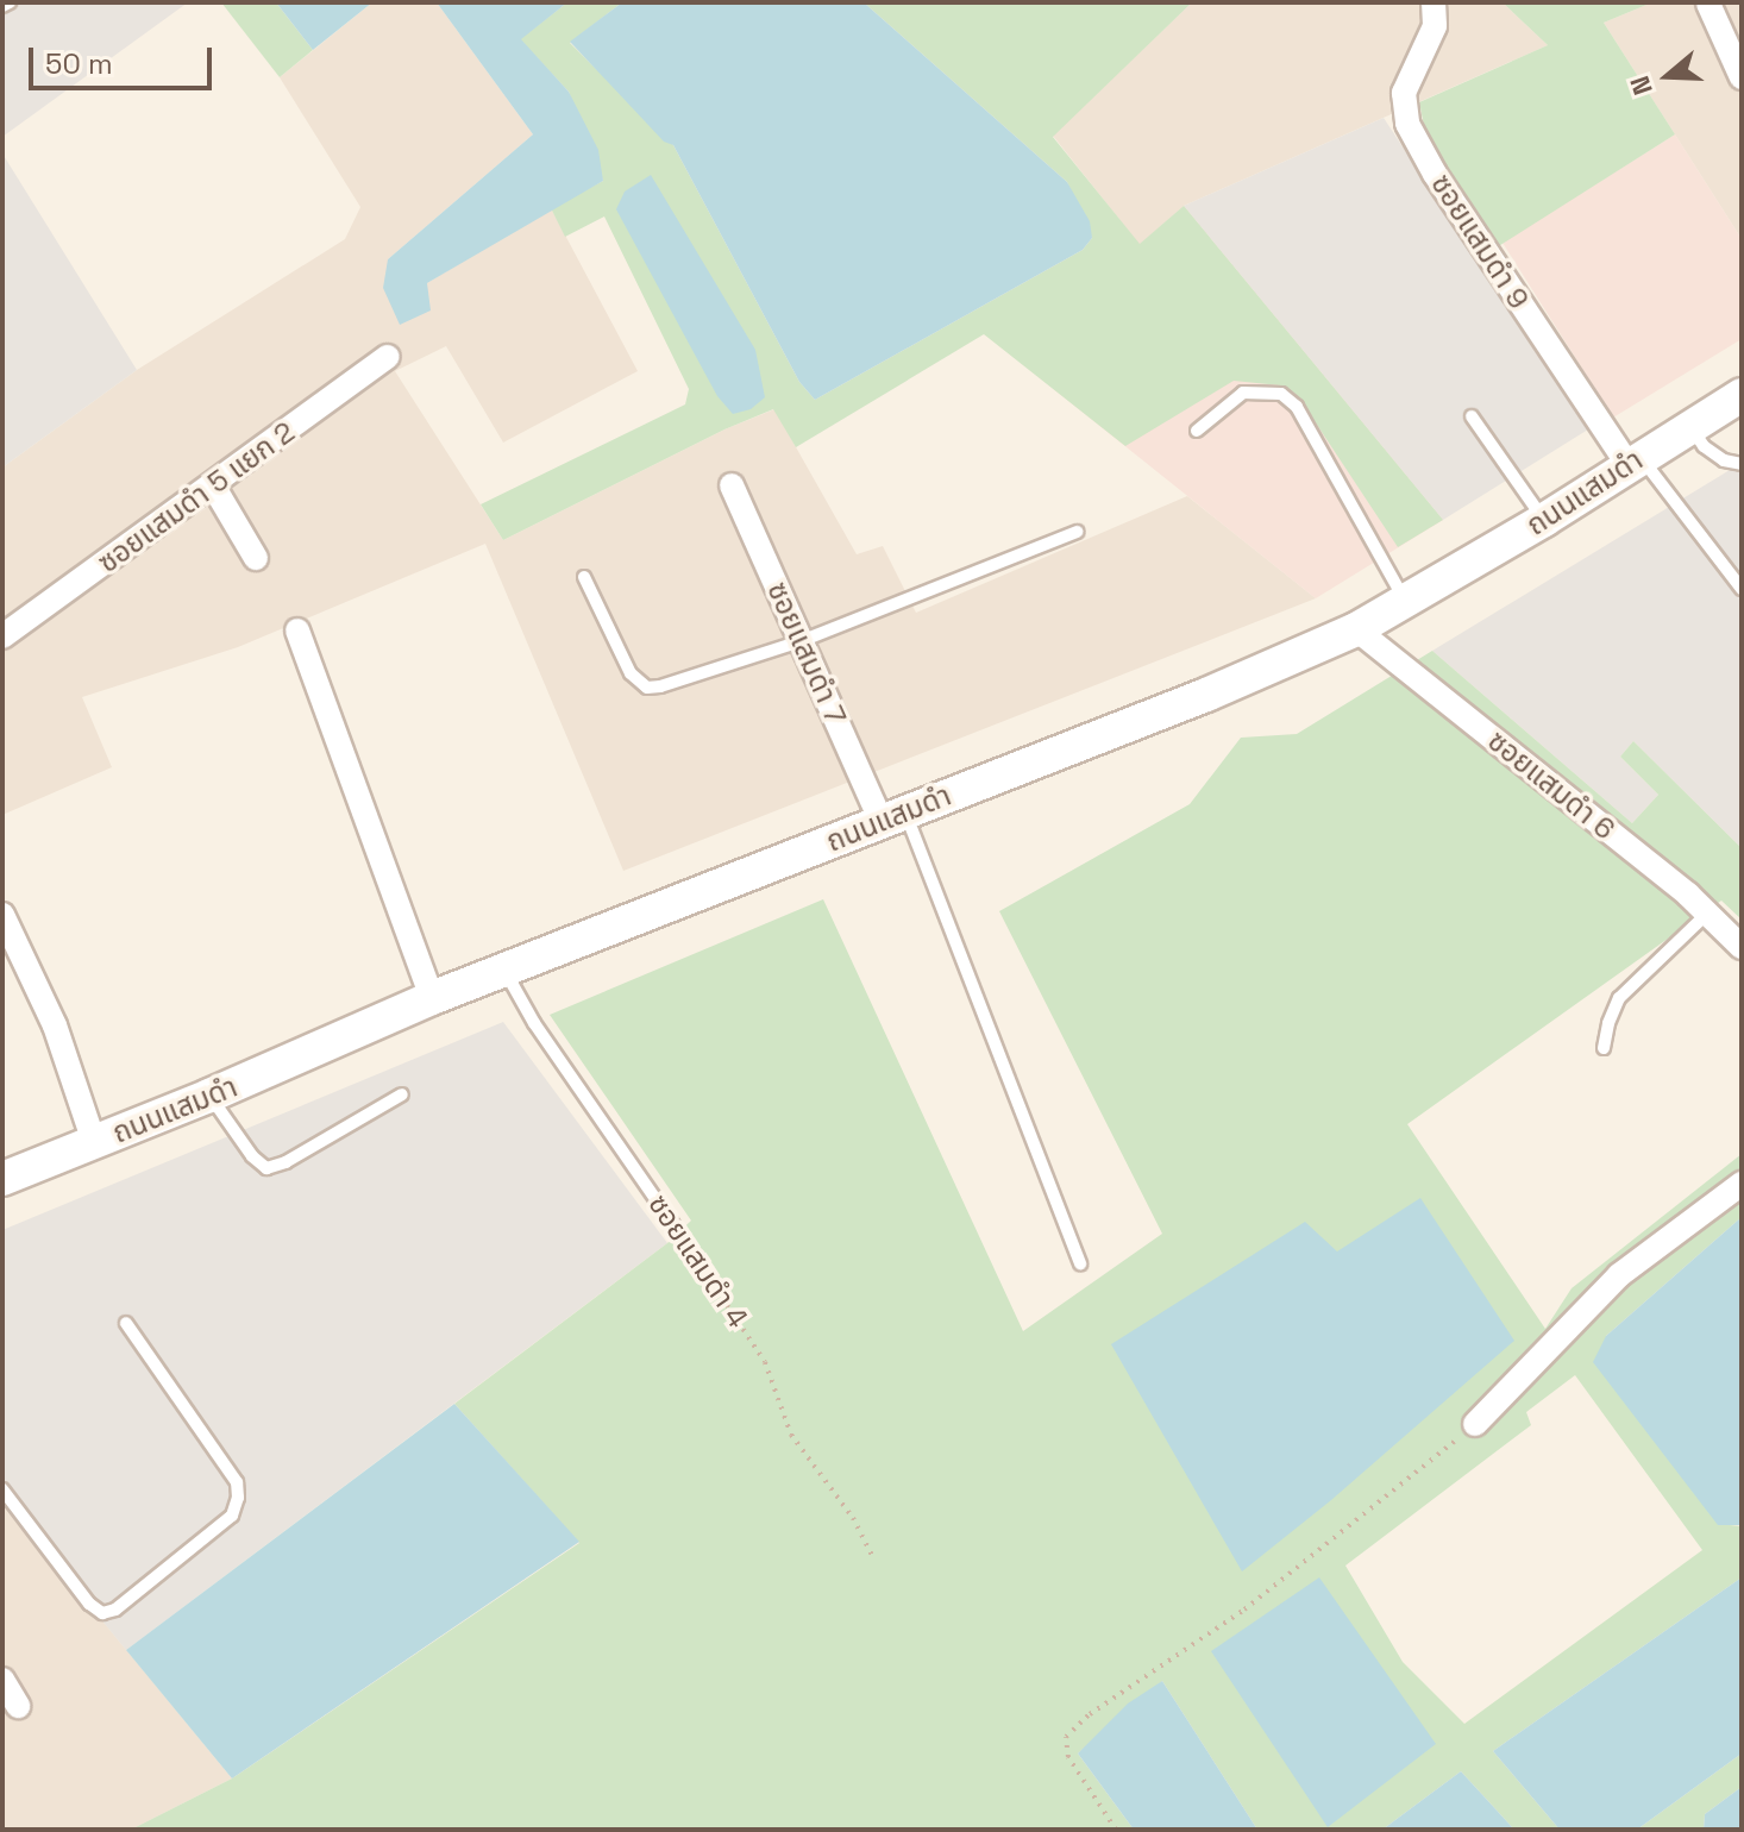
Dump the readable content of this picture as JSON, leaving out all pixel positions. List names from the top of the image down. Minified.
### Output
{"streets":{"street":["ซอยแสมดำ 9","ถนนแสมดำ","ซอยแสมดำ 5 แยก 2","ซอยแสมดำ 7","ซอยแสมดำ 6"],"lane":["ซอยแสมดำ 4"]},"crossings":[["ซอยแสมดำ 9","ถนนแสมดำ"],["ถนนแสมดำ","ซอยแสมดำ 7"],["ถนนแสมดำ","ซอยแสมดำ 6"],["ถนนแสมดำ","ซอยแสมดำ 4"]],"scale_bar":"50 m","north":"left"}
